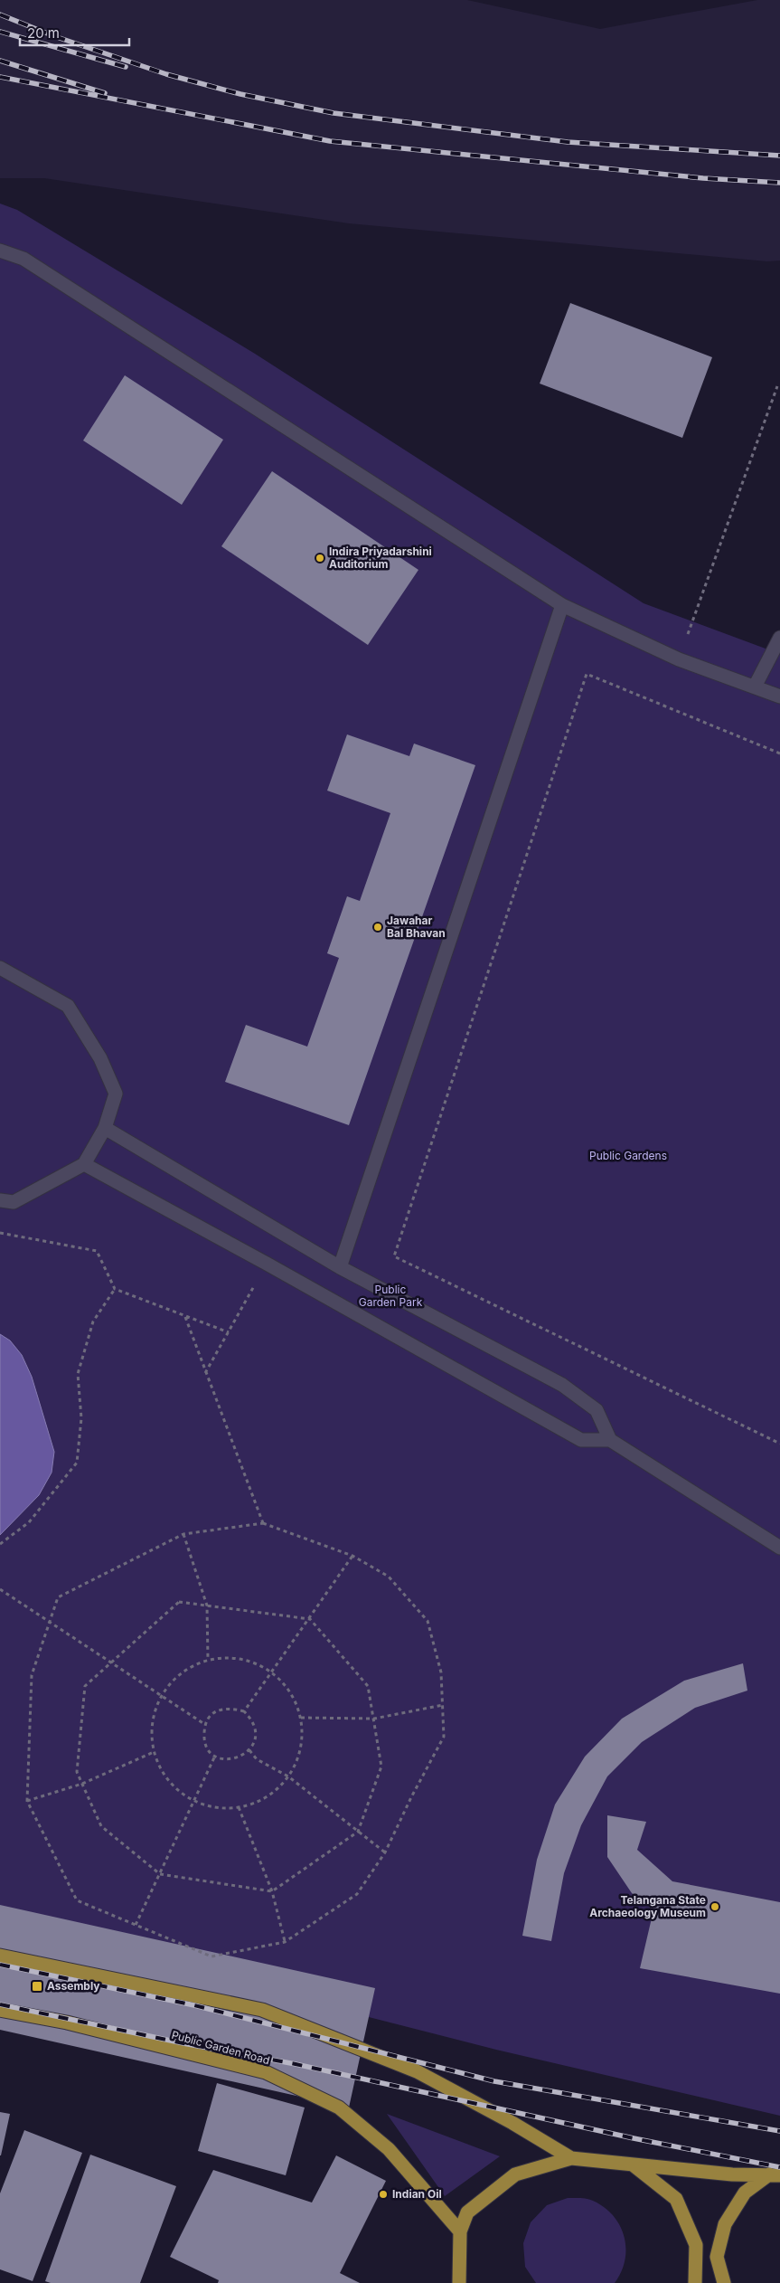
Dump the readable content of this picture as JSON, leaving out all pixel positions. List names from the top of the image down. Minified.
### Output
{"streets":{"highway":["Public Garden Road"]},"parks":["Public Gardens","Public Garden Park"],"places":{"other":["Indira Priyadarshini Auditorium","Jawahar Bal Bhavan","Telangana State Archaeology Museum","Indian Oil"],"transit":["Assembly"]},"scale_bar":"20 m"}
